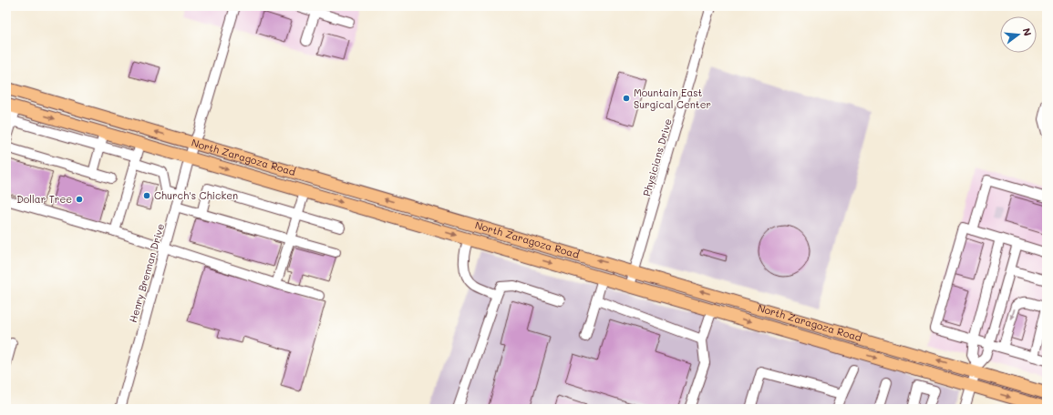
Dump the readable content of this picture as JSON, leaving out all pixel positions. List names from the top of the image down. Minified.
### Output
{"streets":{"main road":["North Zaragoza Road"],"street":["Physicians Drive","Henry Brennan Drive"]},"crossings":[["Physicians Drive","North Zaragoza Road"],["North Zaragoza Road","Henry Brennan Drive"]],"places":["Mountain East Surgical Center","Church's Chicken","Dollar Tree"],"north":"right"}
